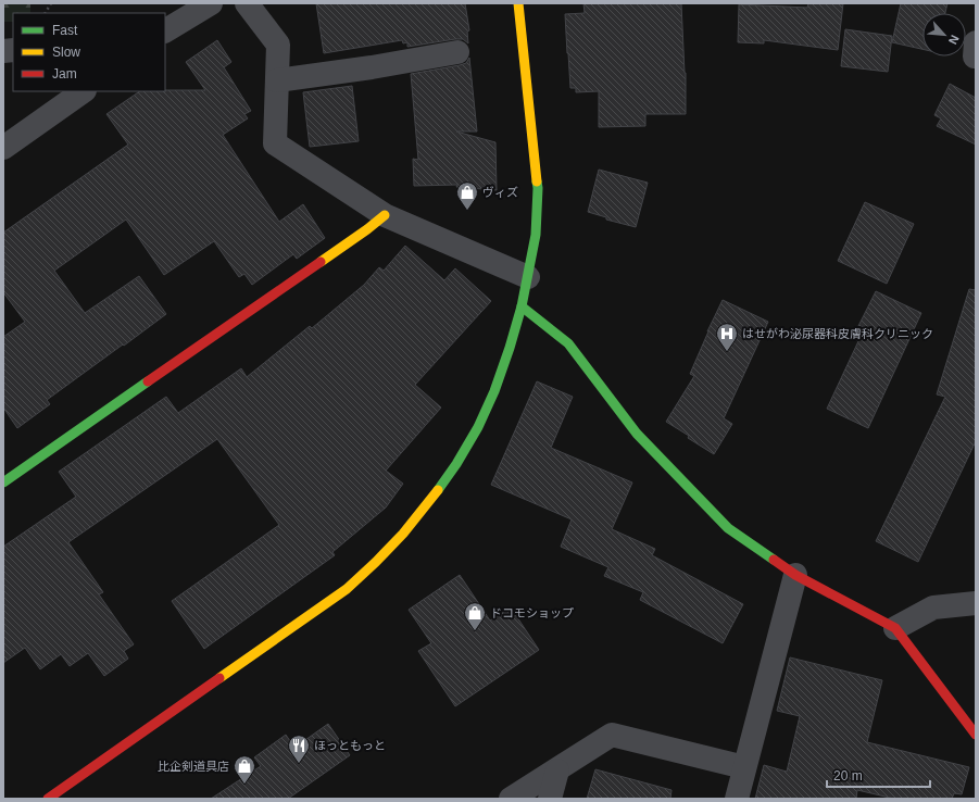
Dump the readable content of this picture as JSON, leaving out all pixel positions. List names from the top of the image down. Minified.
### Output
{"places":{"shop":["ヴィズ","ドコモショップ","比企剣道具店"],"hospital":["はせがわ泌尿器科皮膚科クリニック"],"restaurant":["ほっともっと"]},"legend":["Fast","Slow","Jam"],"scale_bar":"20 m","north":"bottom right"}
